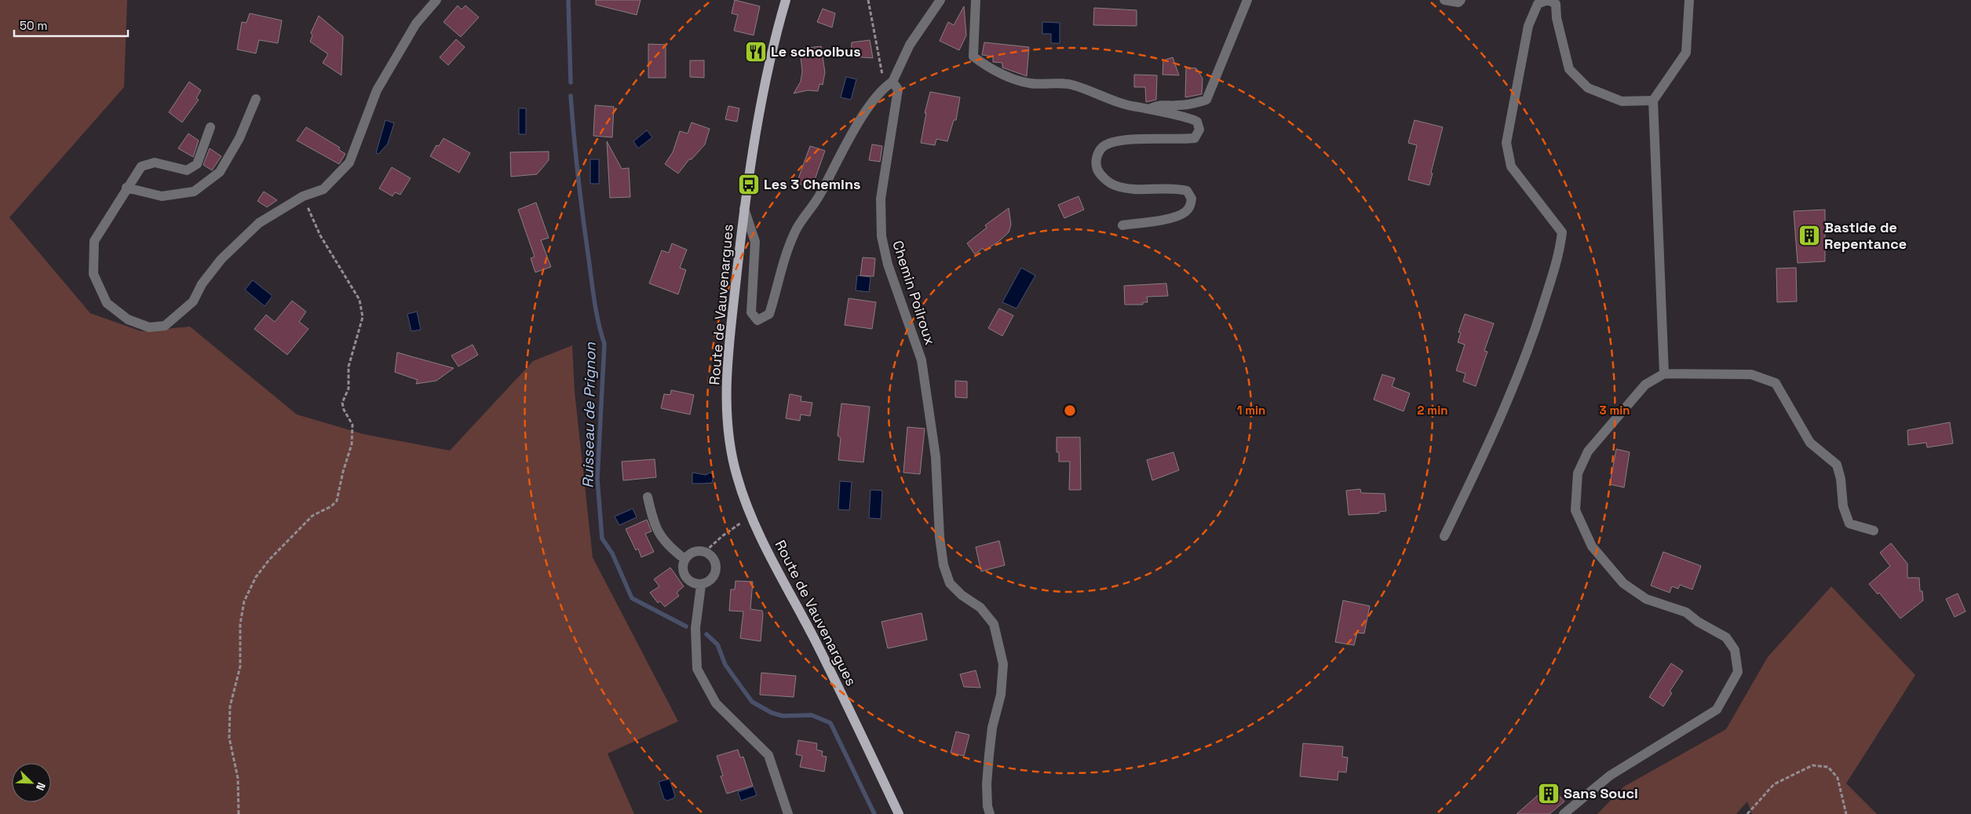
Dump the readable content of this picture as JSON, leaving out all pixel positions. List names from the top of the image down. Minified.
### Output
{"streets":{"main road":["Route de Vauvenargues"],"street":["Chemin Poilroux"]},"water":["Ruisseau de Prignon"],"places":{"restaurant":["Le schoolbus"],"bus stop":["Les 3 Chemins"],"building":["Bastide de Repentance","Sans Souci"]},"scale_bar":"50 m","north":"bottom right","rings":["1 min","2 min","3 min"]}
